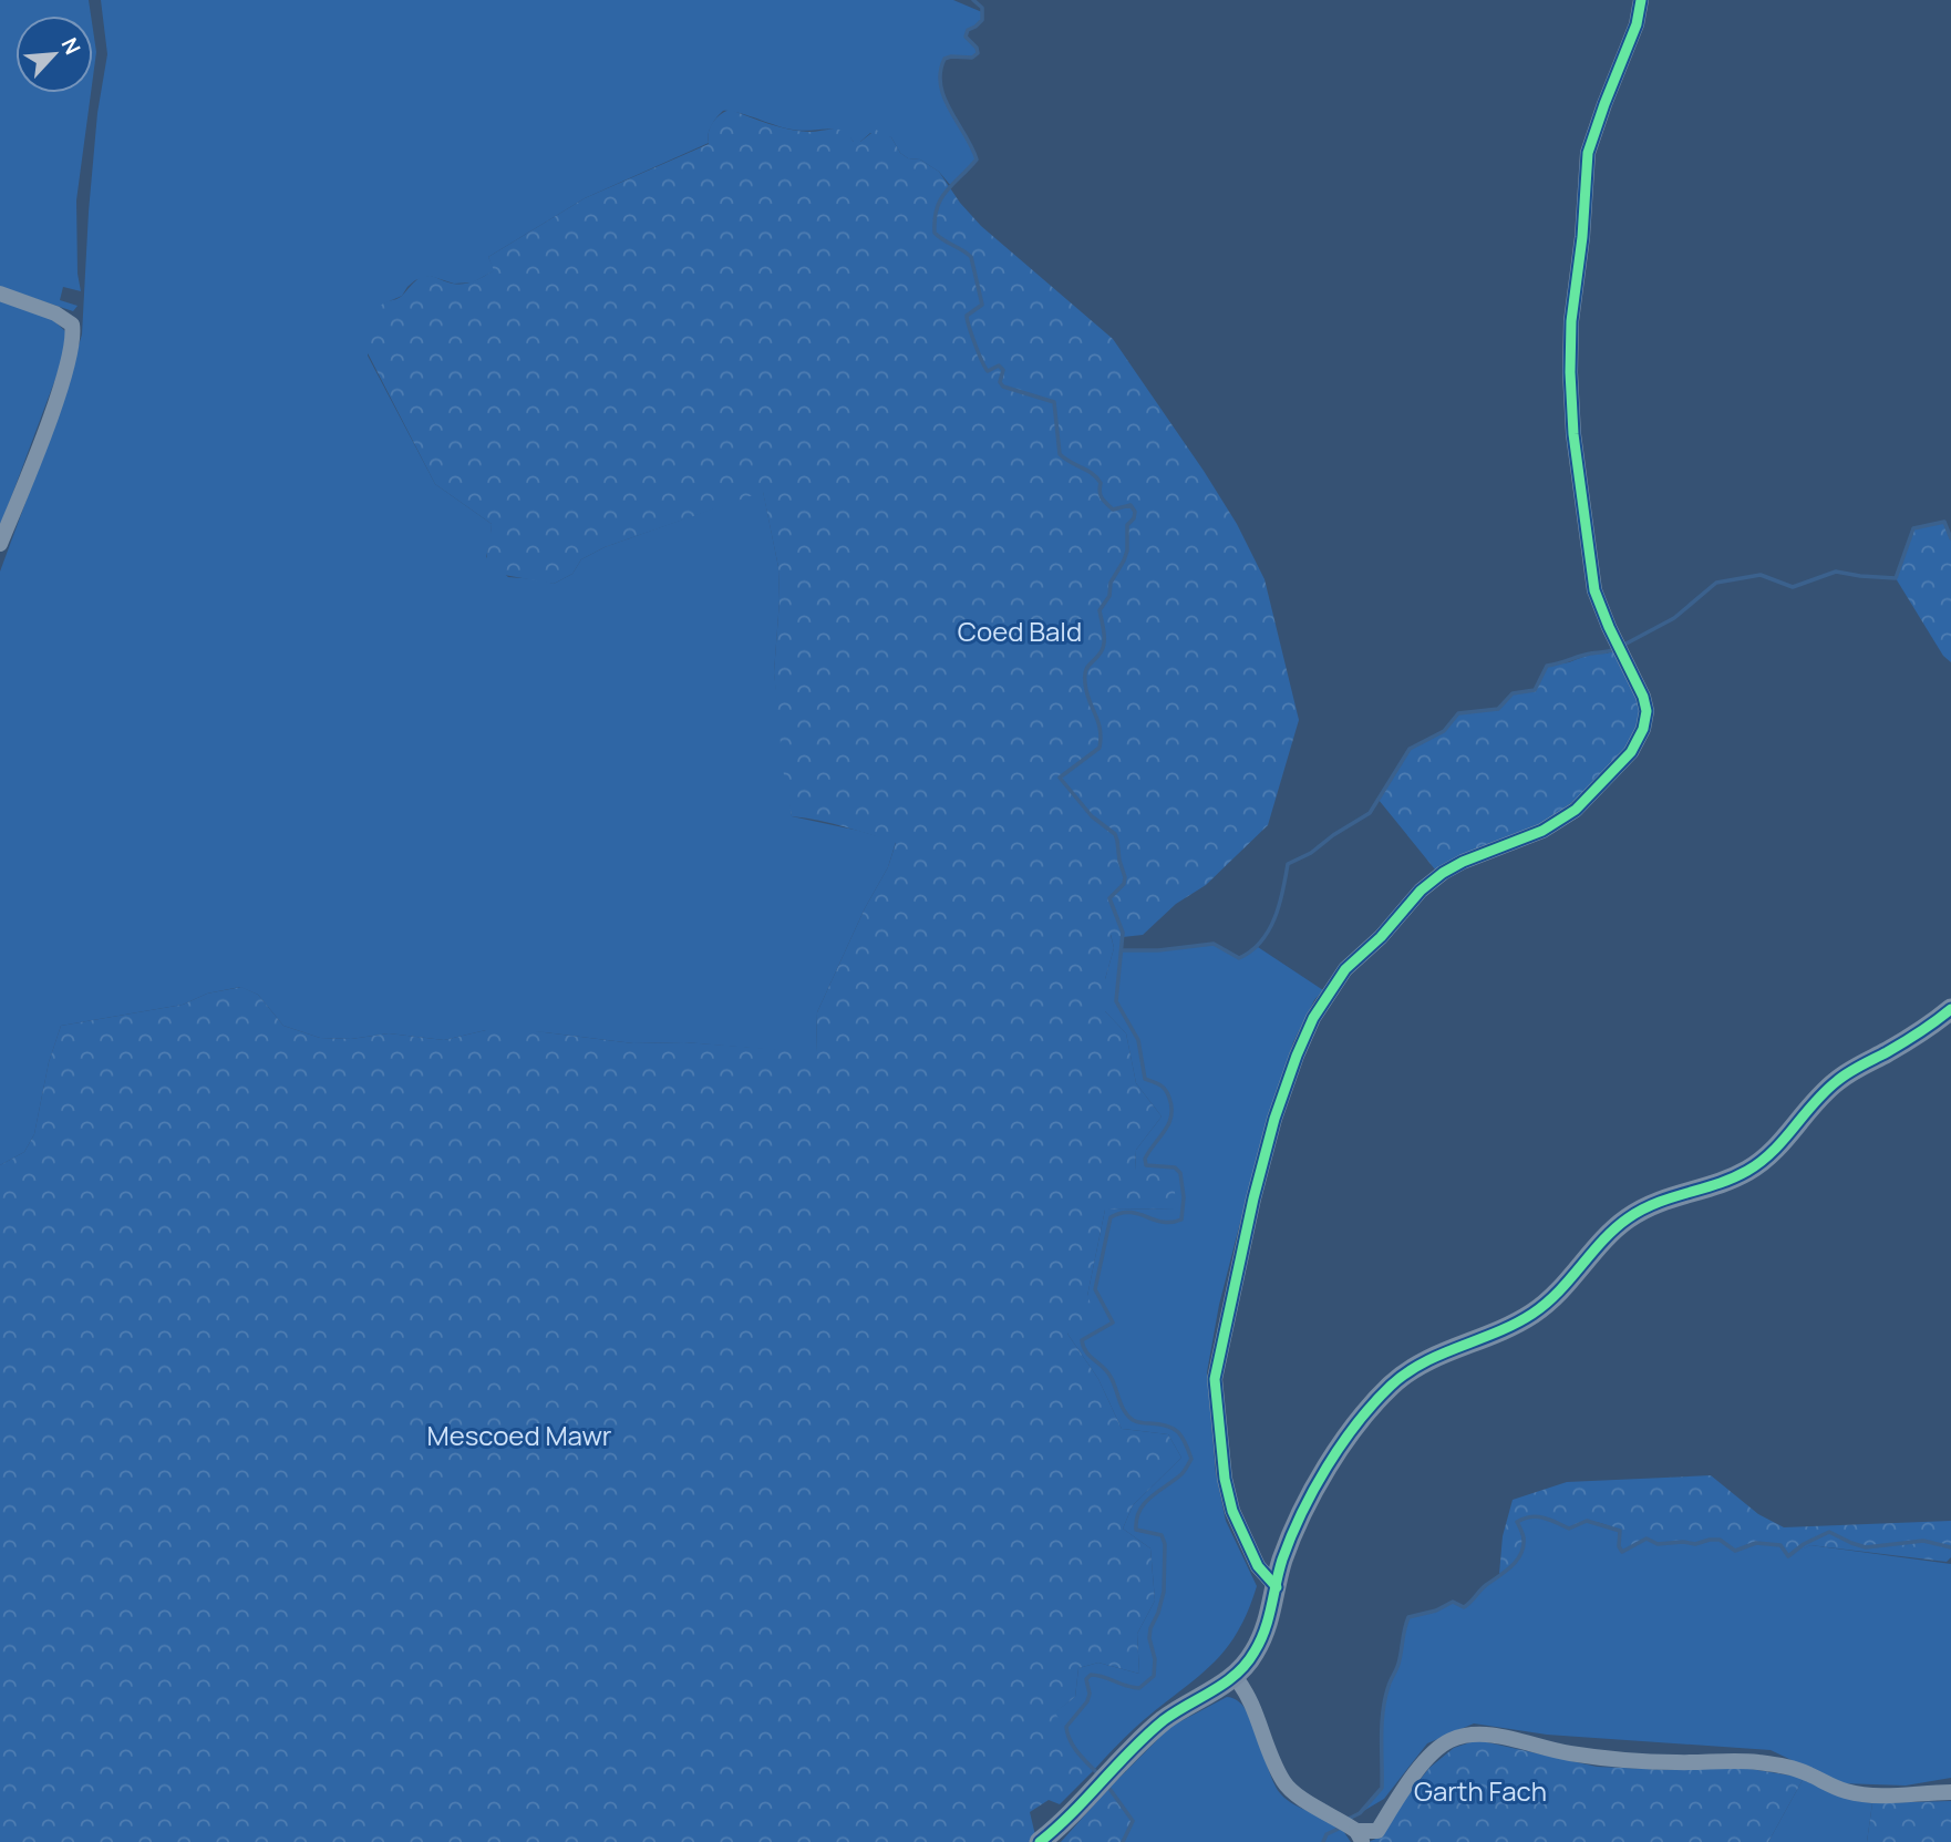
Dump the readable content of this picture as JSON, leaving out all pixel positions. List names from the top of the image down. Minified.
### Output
{"parks":["Coed Bald","Mescoed Mawr","Garth Fach"],"north":"top right"}
